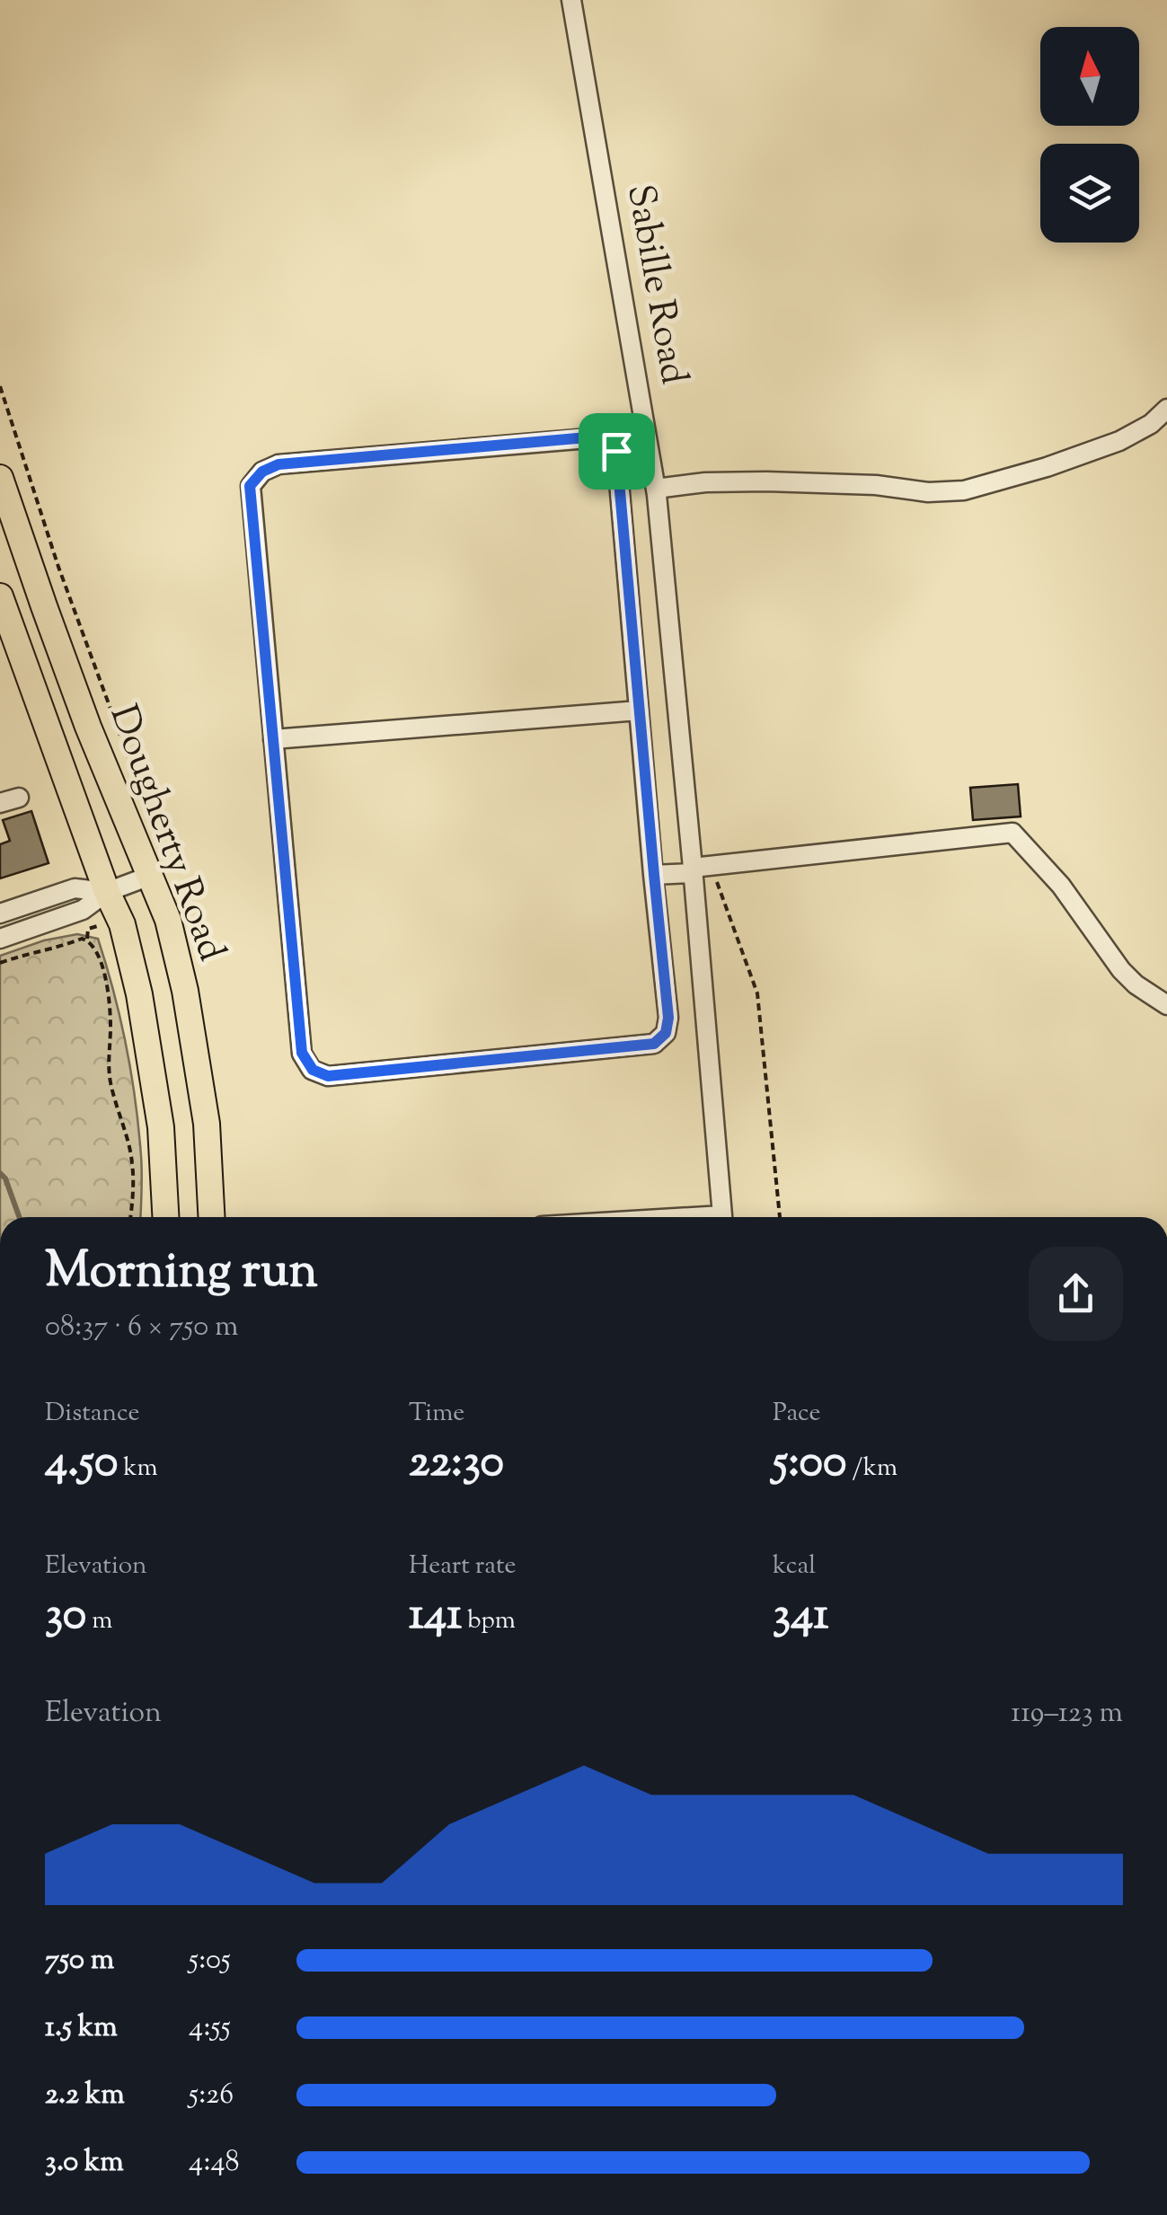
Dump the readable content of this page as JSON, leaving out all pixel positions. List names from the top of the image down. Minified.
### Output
{"streets":{"main road":["Dougherty Road"],"street":["Sabille Road"]},"north":"top","page":{"heading":["Morning run","08:37 · 6 × 750 m"],"stats":[["Distance","4.50 km"],["Time","22:30"],["Pace","5:00 /km"],["Elevation","30 m"],["Heart rate","141 bpm"],["kcal","341"]],"chart":["Elevation","119–123 m"],"list":[{"name":"750 m","note":"5:05"},{"name":"1.5 km","note":"4:55"},{"name":"2.2 km","note":"5:26"},{"name":"3.0 km","note":"4:48"}]}}
